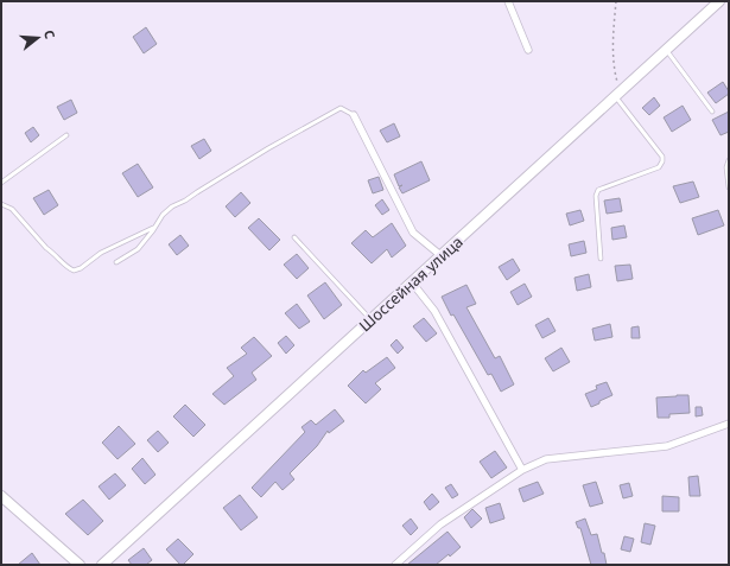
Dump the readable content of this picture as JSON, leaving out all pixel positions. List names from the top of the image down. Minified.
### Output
{"streets":{"street":["Шоссейная улица"]},"north":"right"}
